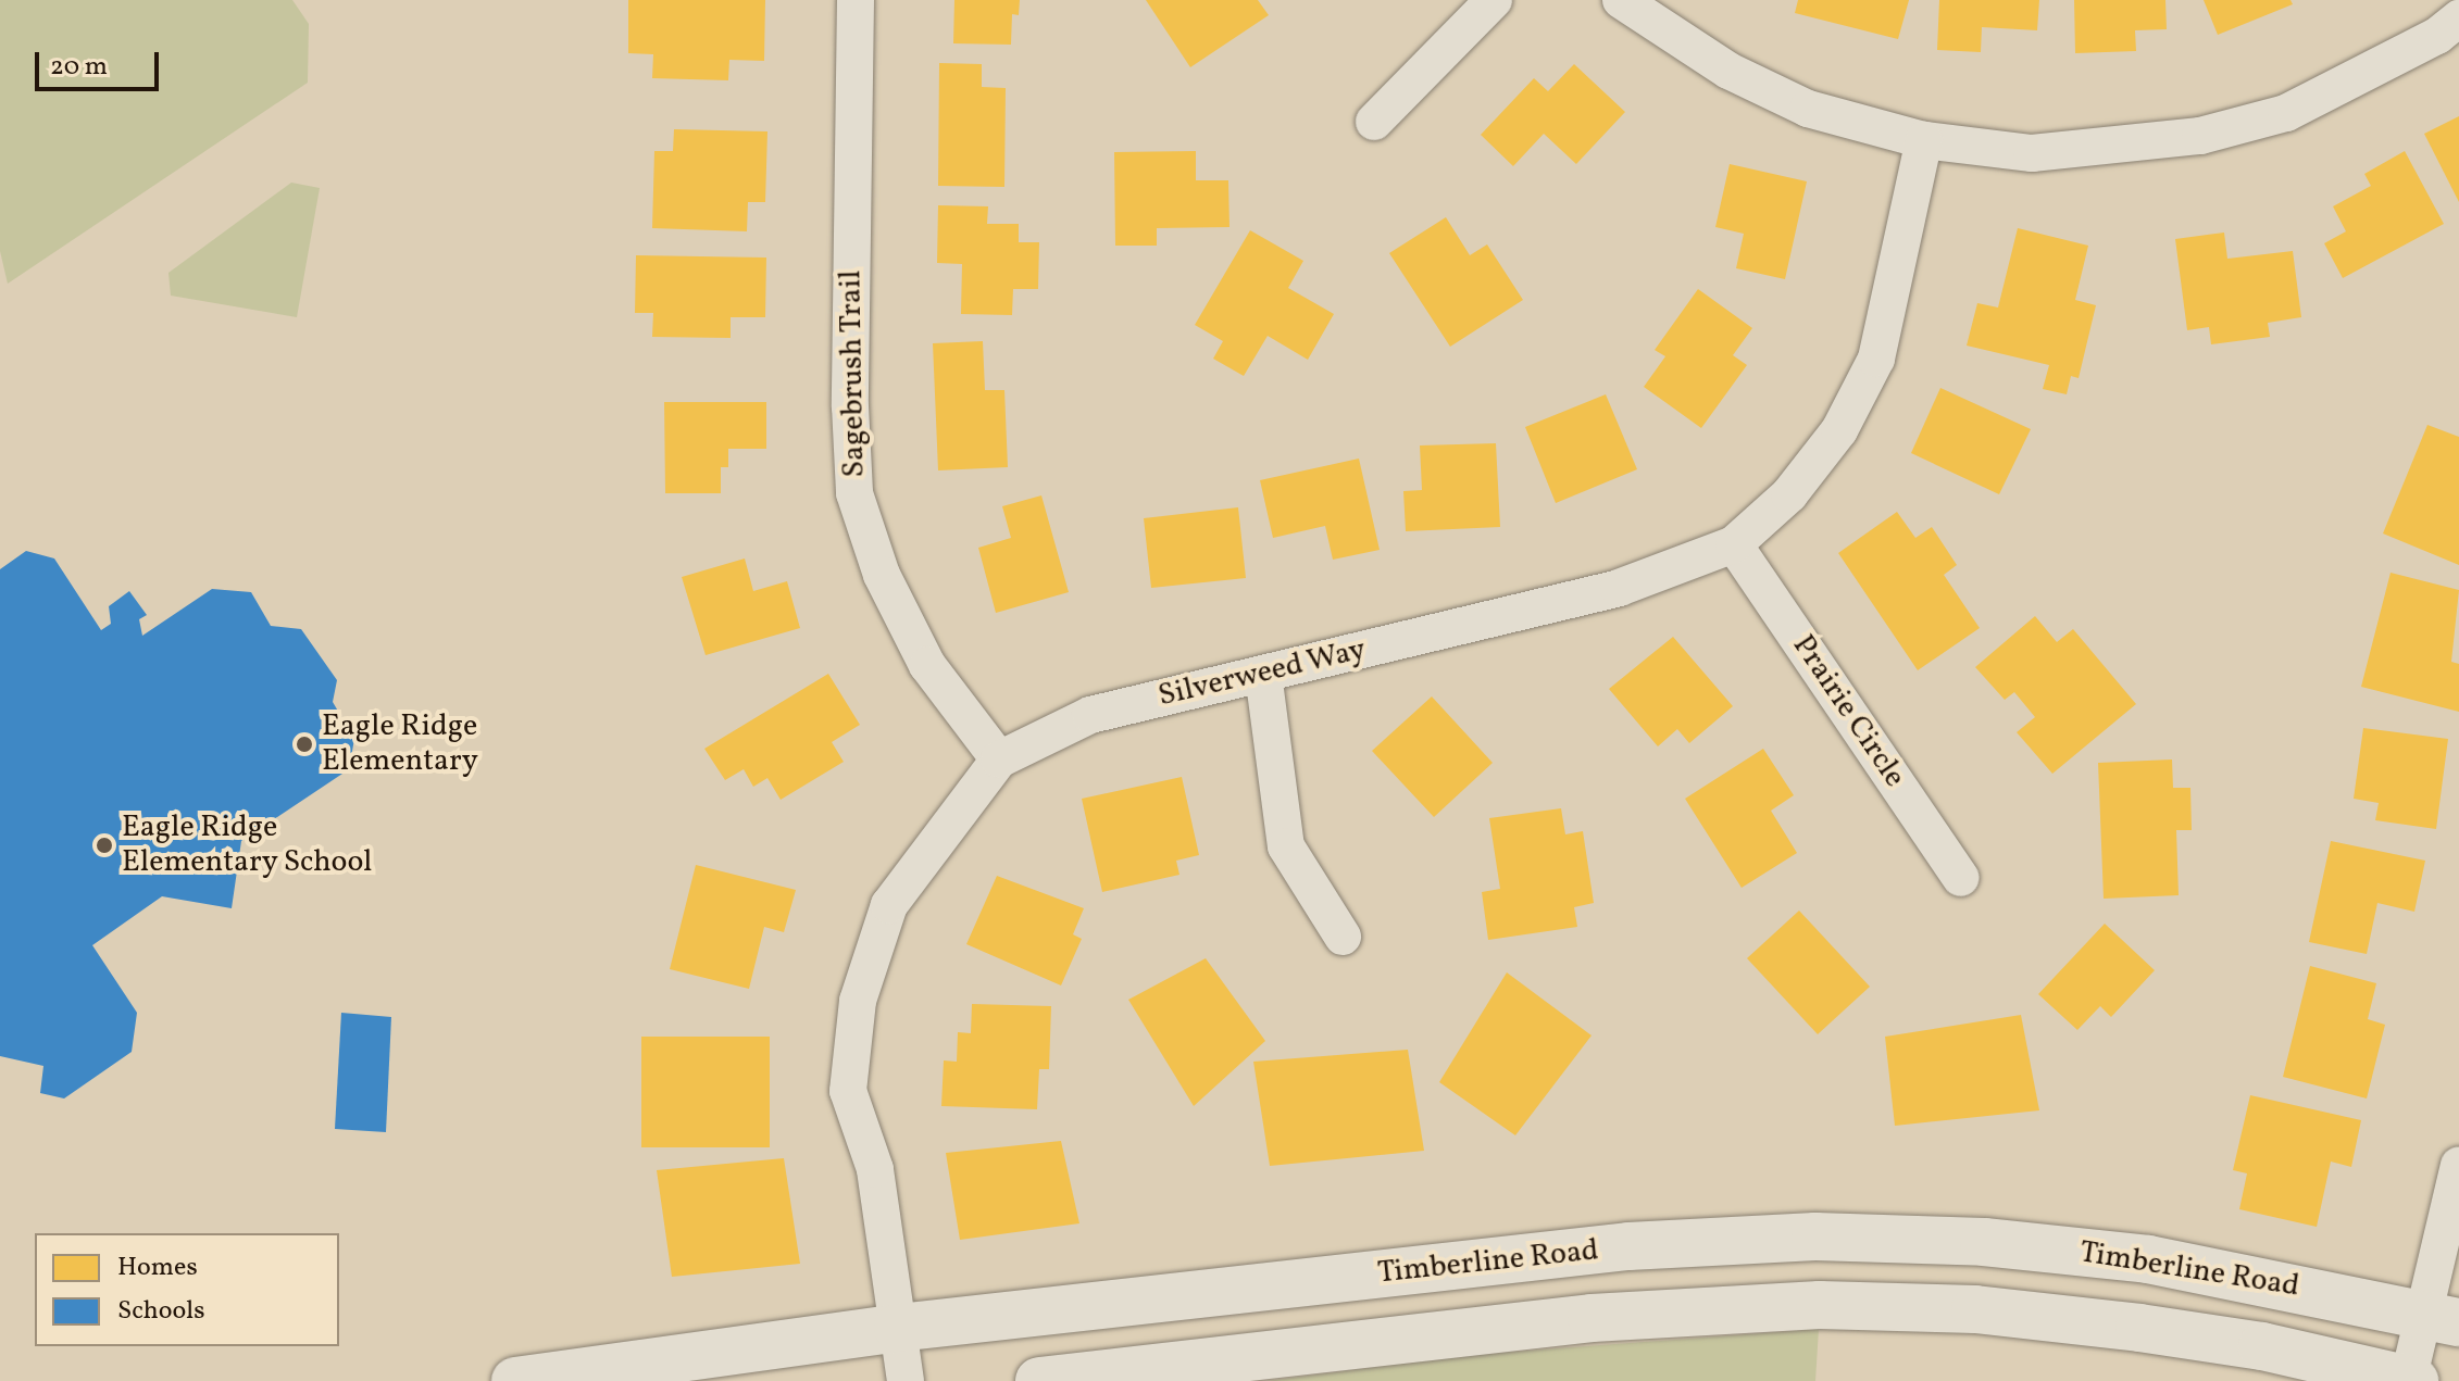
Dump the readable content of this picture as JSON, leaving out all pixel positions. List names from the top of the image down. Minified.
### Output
{"streets":{"street":["Sagebrush Trail","Silverweed Way","Prairie Circle","Timberline Road"]},"crossings":[["Sagebrush Trail","Silverweed Way"],["Silverweed Way","Prairie Circle"],["Silverweed Way","Timberline Road"]],"places":["Eagle Ridge Elementary","Eagle Ridge Elementary School"],"legend":["Homes","Schools"],"scale_bar":"20 m"}
